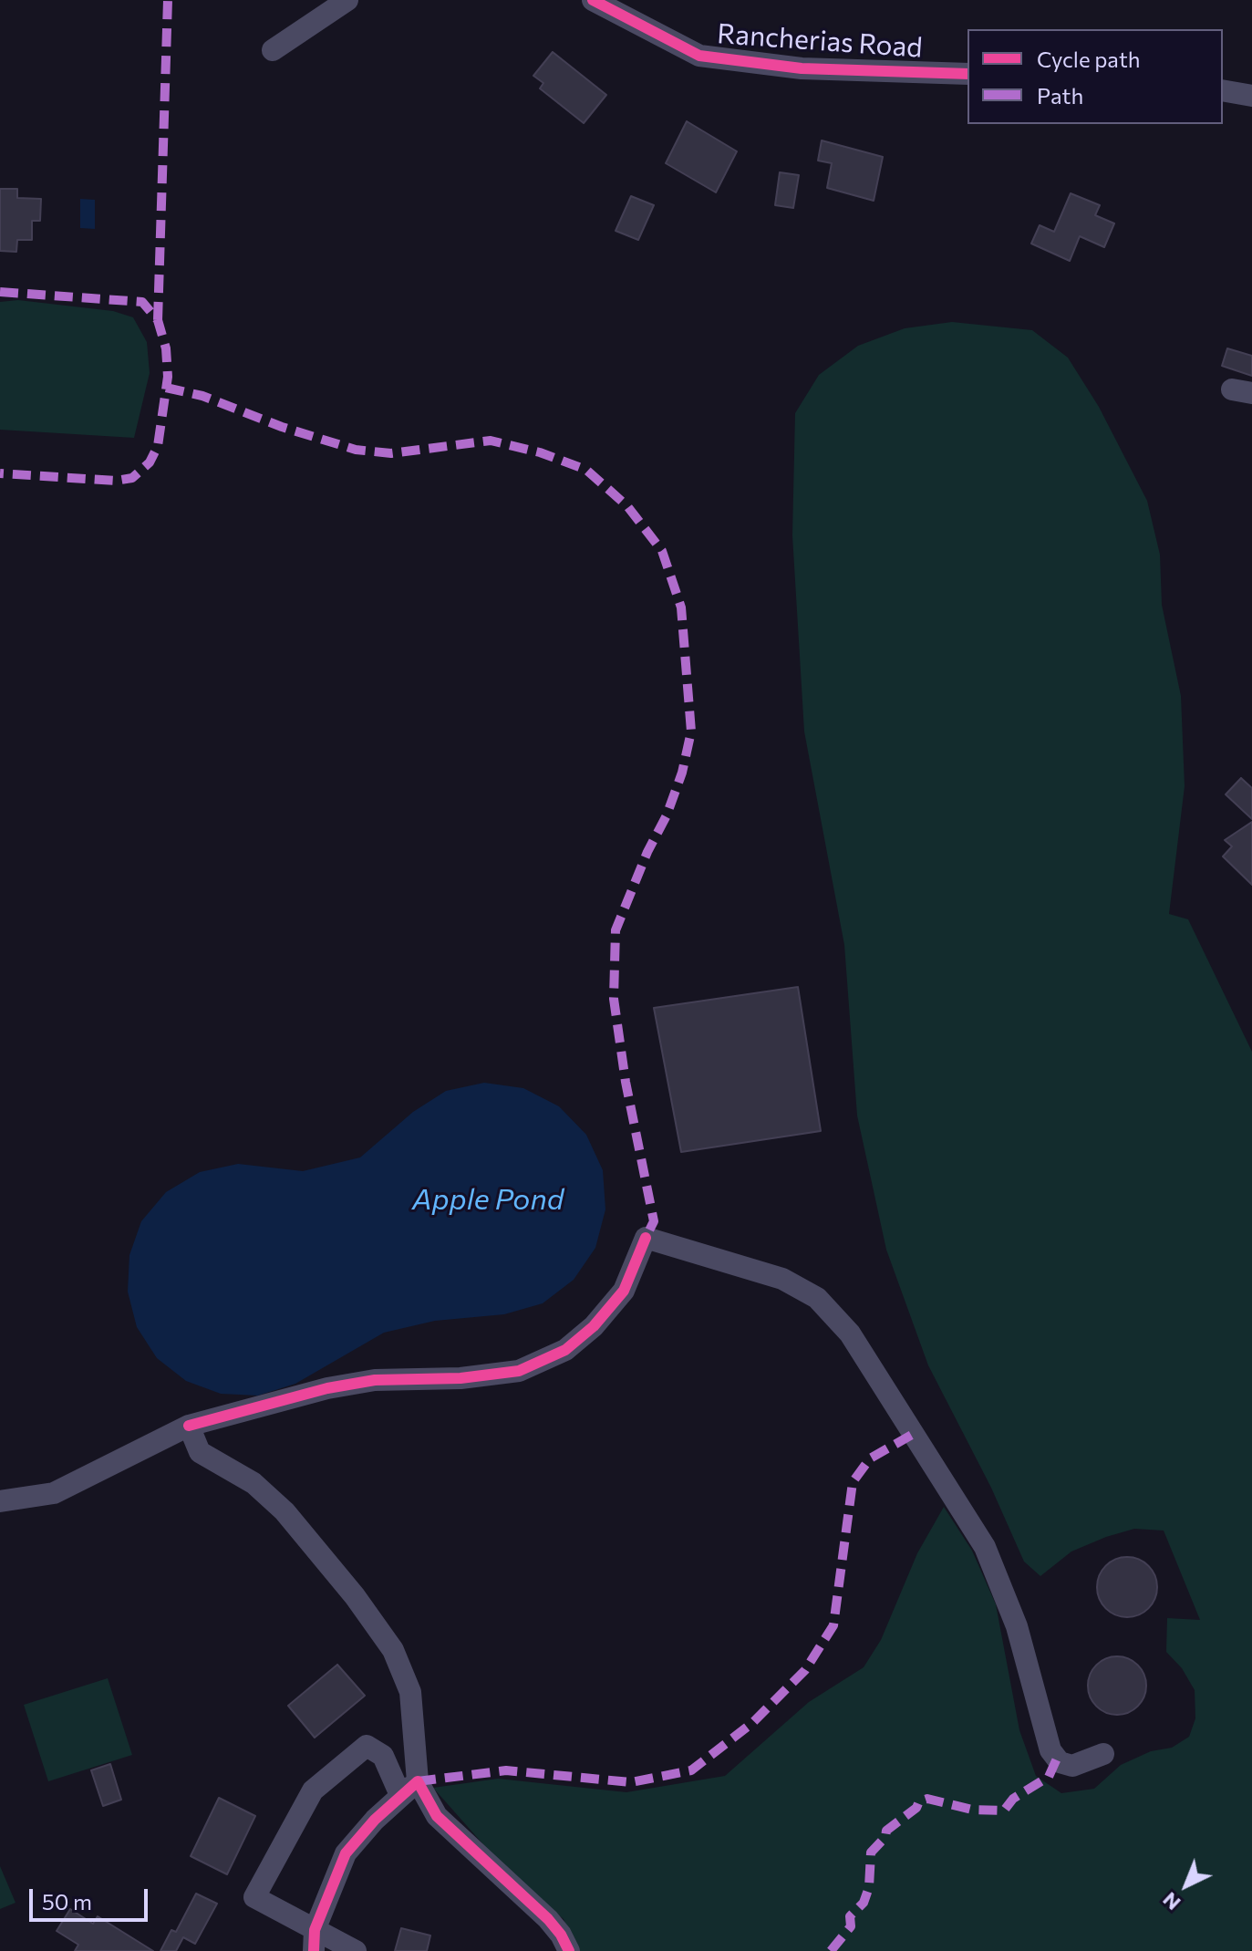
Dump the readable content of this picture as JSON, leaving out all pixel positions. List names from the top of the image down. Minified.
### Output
{"streets":{"street":["Rancherias Road"]},"water":["Apple Pond"],"legend":["Cycle path","Path"],"scale_bar":"50 m","north":"bottom left"}
